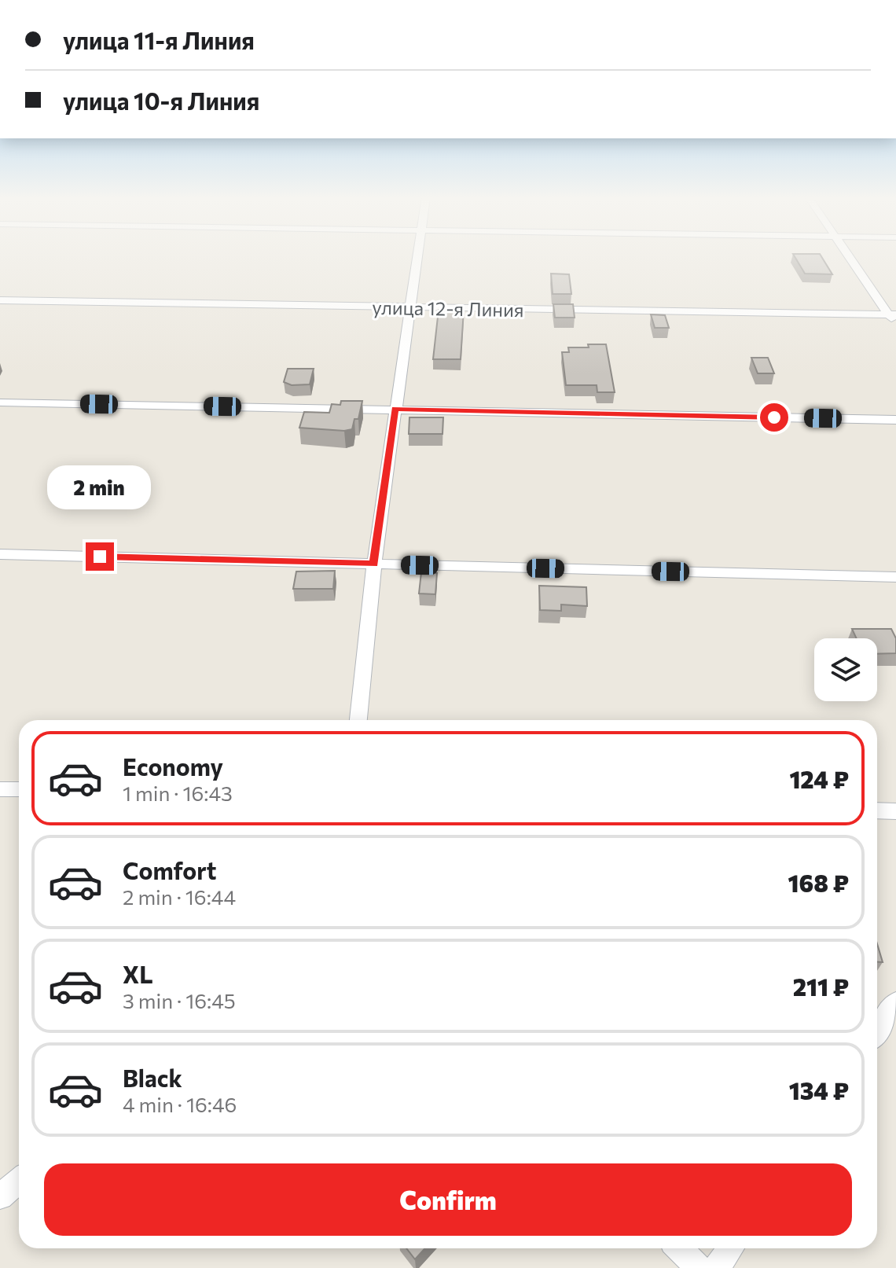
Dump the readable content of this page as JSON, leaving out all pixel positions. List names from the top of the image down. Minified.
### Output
{"streets":{"street":["улица 12-я Линия"]},"page":{"banner":["улица 11-я Линия","улица 10-я Линия"],"bubble":"2 min","list":[{"name":"Economy","note":"1 min · 16:43","value":"124 ₽"},{"name":"Comfort","note":"2 min · 16:44","value":"168 ₽"},{"name":"XL","note":"3 min · 16:45","value":"211 ₽"},{"name":"Black","note":"4 min · 16:46","value":"134 ₽"}],"buttons":"Confirm"}}
